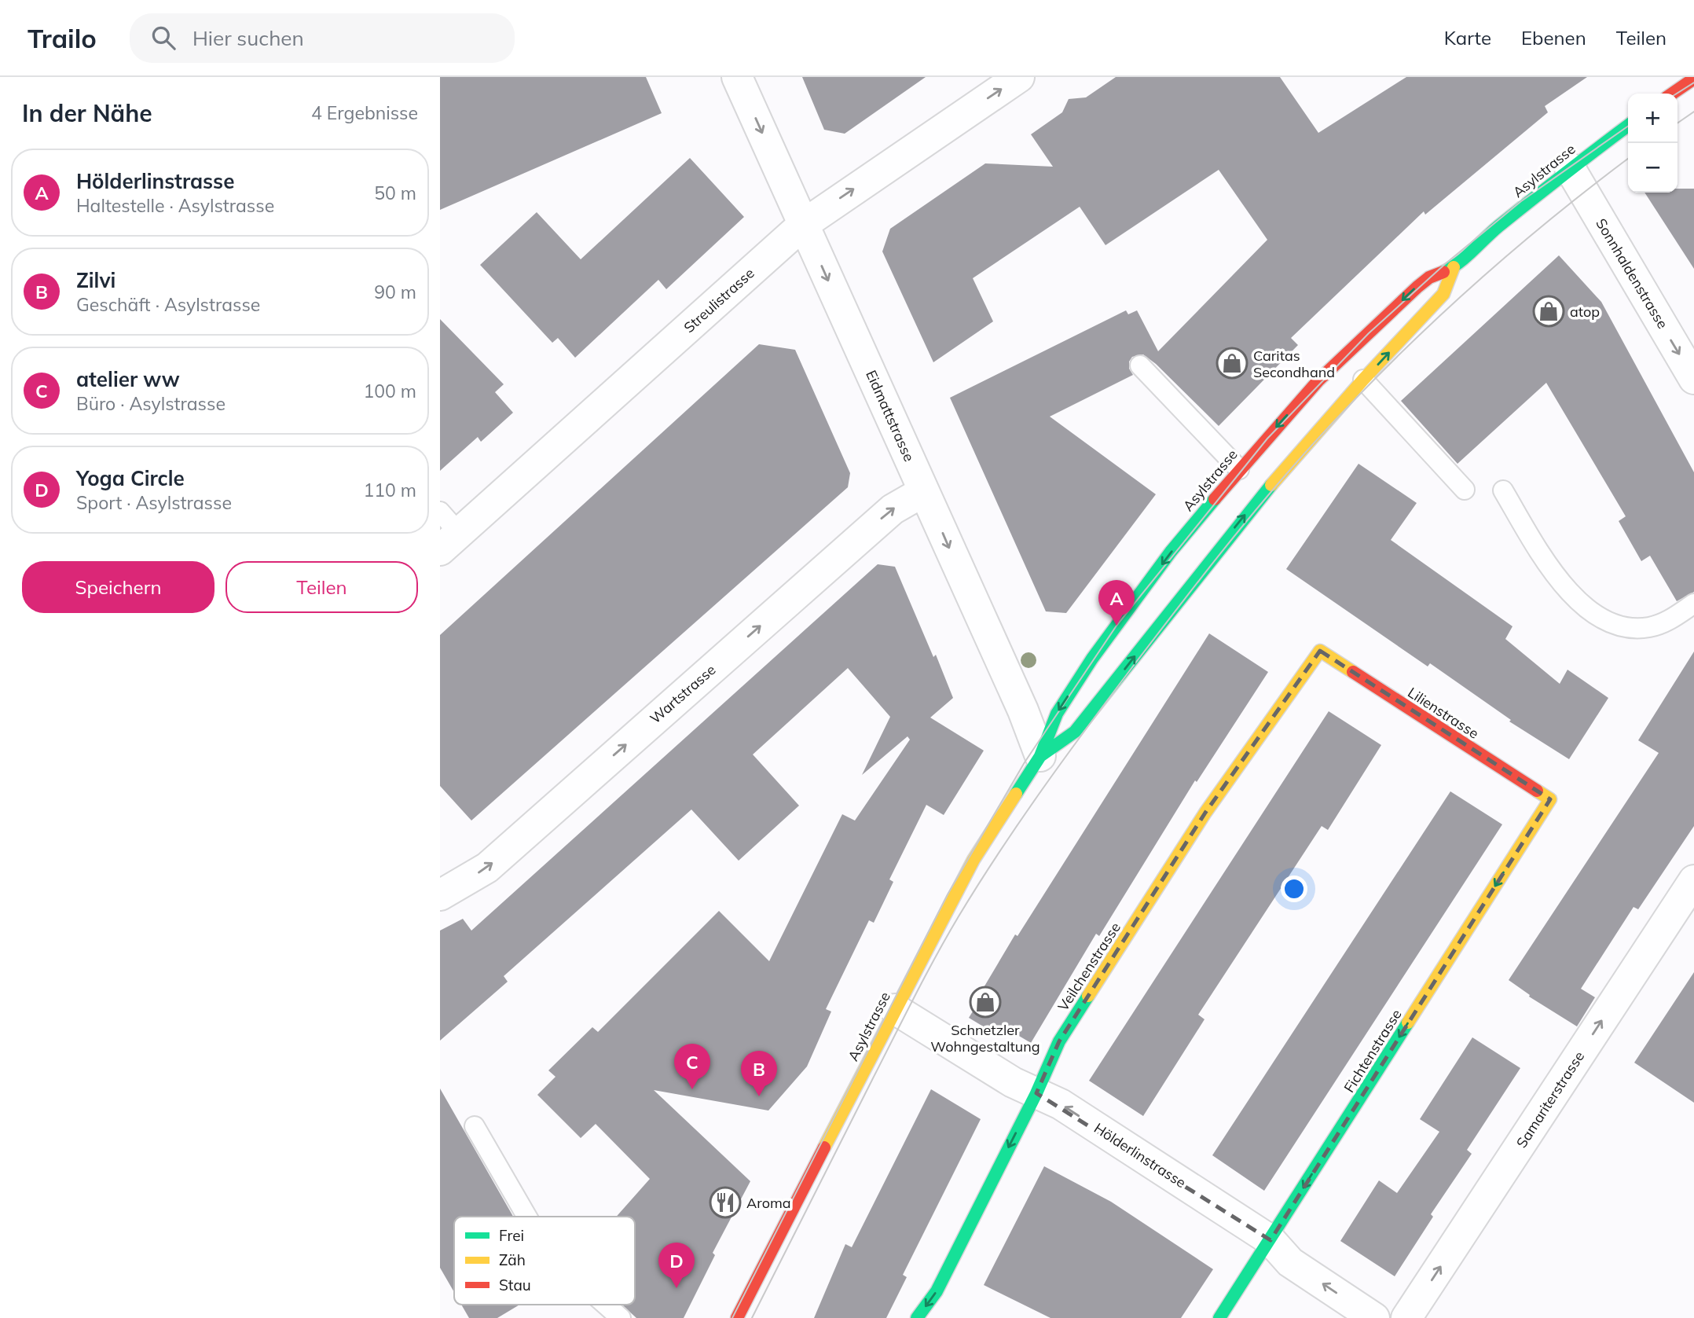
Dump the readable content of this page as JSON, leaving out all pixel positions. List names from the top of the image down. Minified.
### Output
{"streets":{"main road":["Asylstrasse","Lilienstrasse","Veilchenstrasse","Fichtenstrasse"],"street":["Sonnhaldenstrasse","Streulistrasse","Eidmattstrasse","Wartstrasse","Samariterstrasse","Hölderlinstrasse"]},"crossings":[["Asylstrasse","Sonnhaldenstrasse"],["Asylstrasse","Eidmattstrasse"],["Asylstrasse","Hölderlinstrasse"],["Streulistrasse","Eidmattstrasse"],["Eidmattstrasse","Wartstrasse"],["Lilienstrasse","Veilchenstrasse"],["Lilienstrasse","Fichtenstrasse"],["Veilchenstrasse","Hölderlinstrasse"],["Fichtenstrasse","Hölderlinstrasse"]],"one_way":["Sonnhaldenstrasse","Streulistrasse","Eidmattstrasse","Wartstrasse","Fichtenstrasse","Samariterstrasse","Hölderlinstrasse"],"places":{"shop":["atop","Caritas Secondhand","Schnetzler Wohngestaltung"],"restaurant":["Aroma"]},"legend":["Frei","Zäh","Stau"],"page":{"header":"Trailo","search":"Hier suchen","nav":["Karte","Ebenen","Teilen"],"heading":["In der Nähe","4 Ergebnisse"],"map_buttons":["+","−"],"list":[{"mark":"A","name":"Hölderlinstrasse","note":"Haltestelle · Asylstrasse","value":"50 m"},{"mark":"B","name":"Zilvi","note":"Geschäft · Asylstrasse","value":"90 m"},{"mark":"C","name":"atelier ww","note":"Büro · Asylstrasse","value":"100 m"},{"mark":"D","name":"Yoga Circle","note":"Sport · Asylstrasse","value":"110 m"}],"buttons":["Speichern","Teilen"],"pins":["A","C","B","D"]}}
